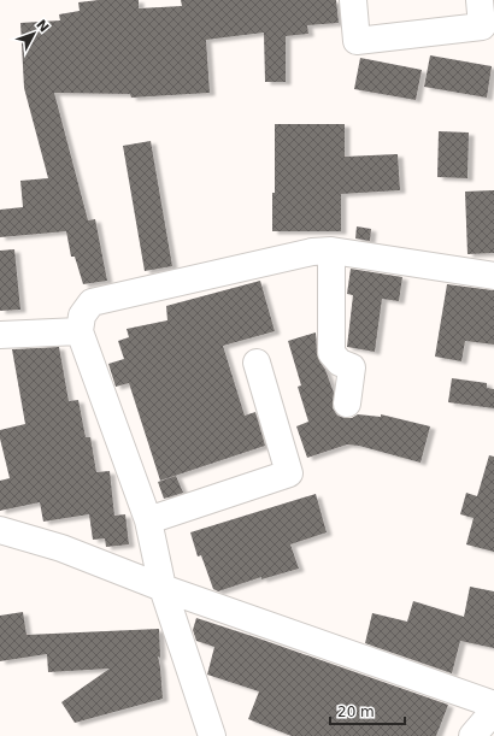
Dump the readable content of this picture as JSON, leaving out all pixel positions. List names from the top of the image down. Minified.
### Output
{"scale_bar":"20 m","north":"top right"}
